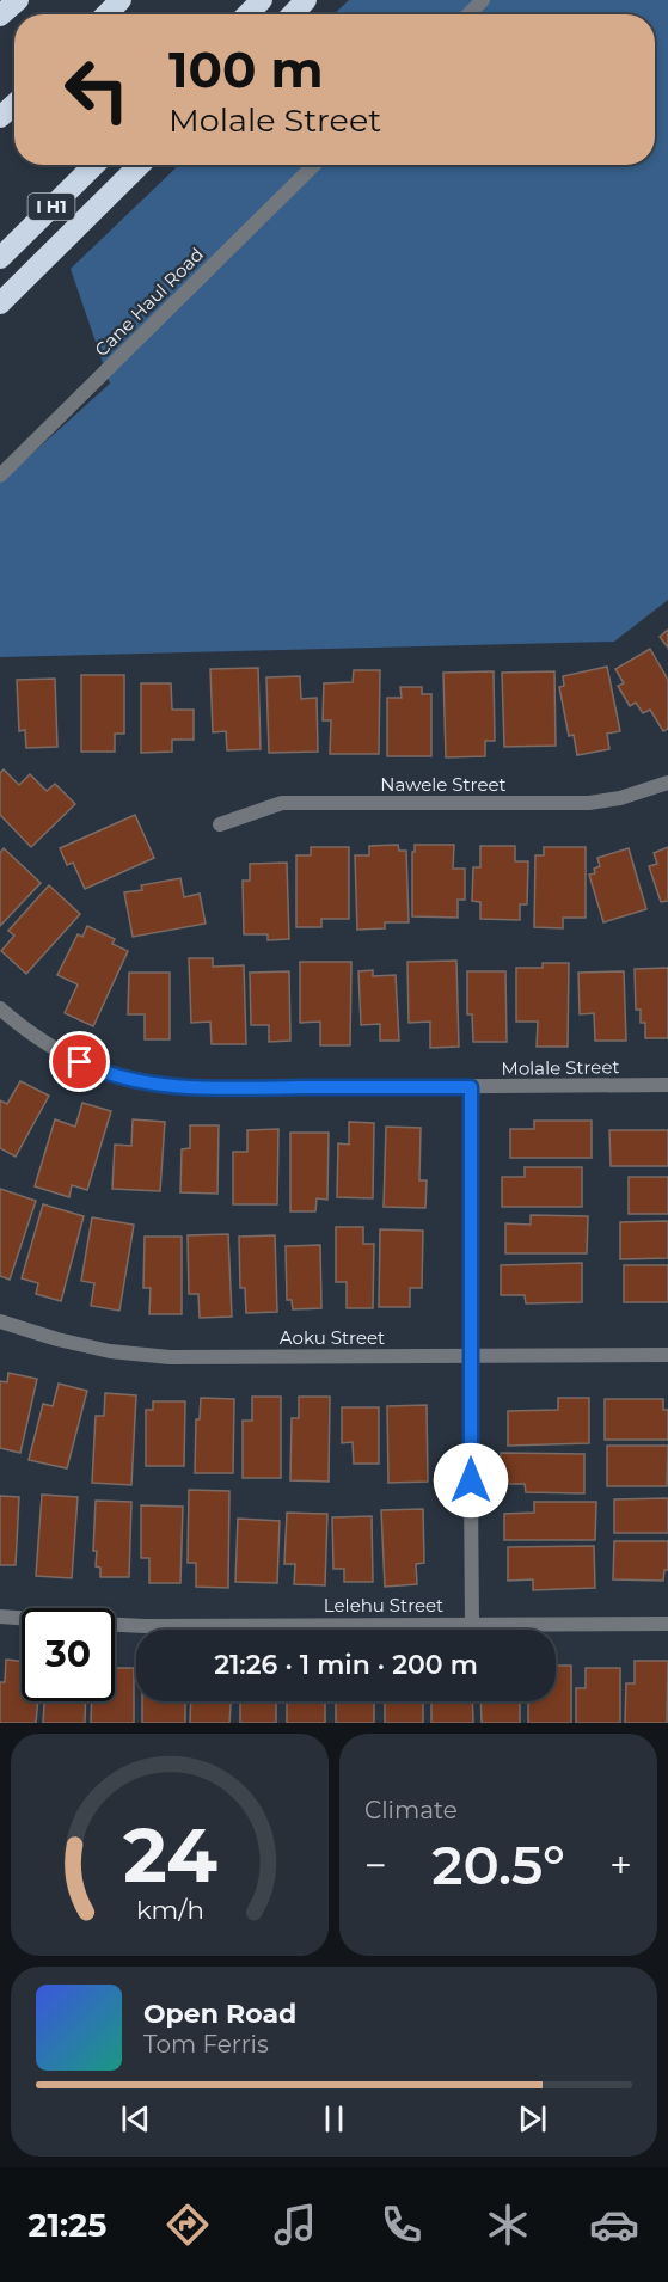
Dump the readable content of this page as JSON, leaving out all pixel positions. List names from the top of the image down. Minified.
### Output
{"streets":{"highway":["I H1"],"street":["Cane Haul Road","Nawele Street","Molale Street","Aoku Street","Lelehu Street"]},"page":{"turn":["100 m","Molale Street"],"limit":"30","trip":"21:26 · 1 min · 200 m","tile":"Climate","heat":["−","20.5°","+"],"song":["Open Road","Tom Ferris"],"tabs":"21:25","gauge":["24","km/h"]}}
